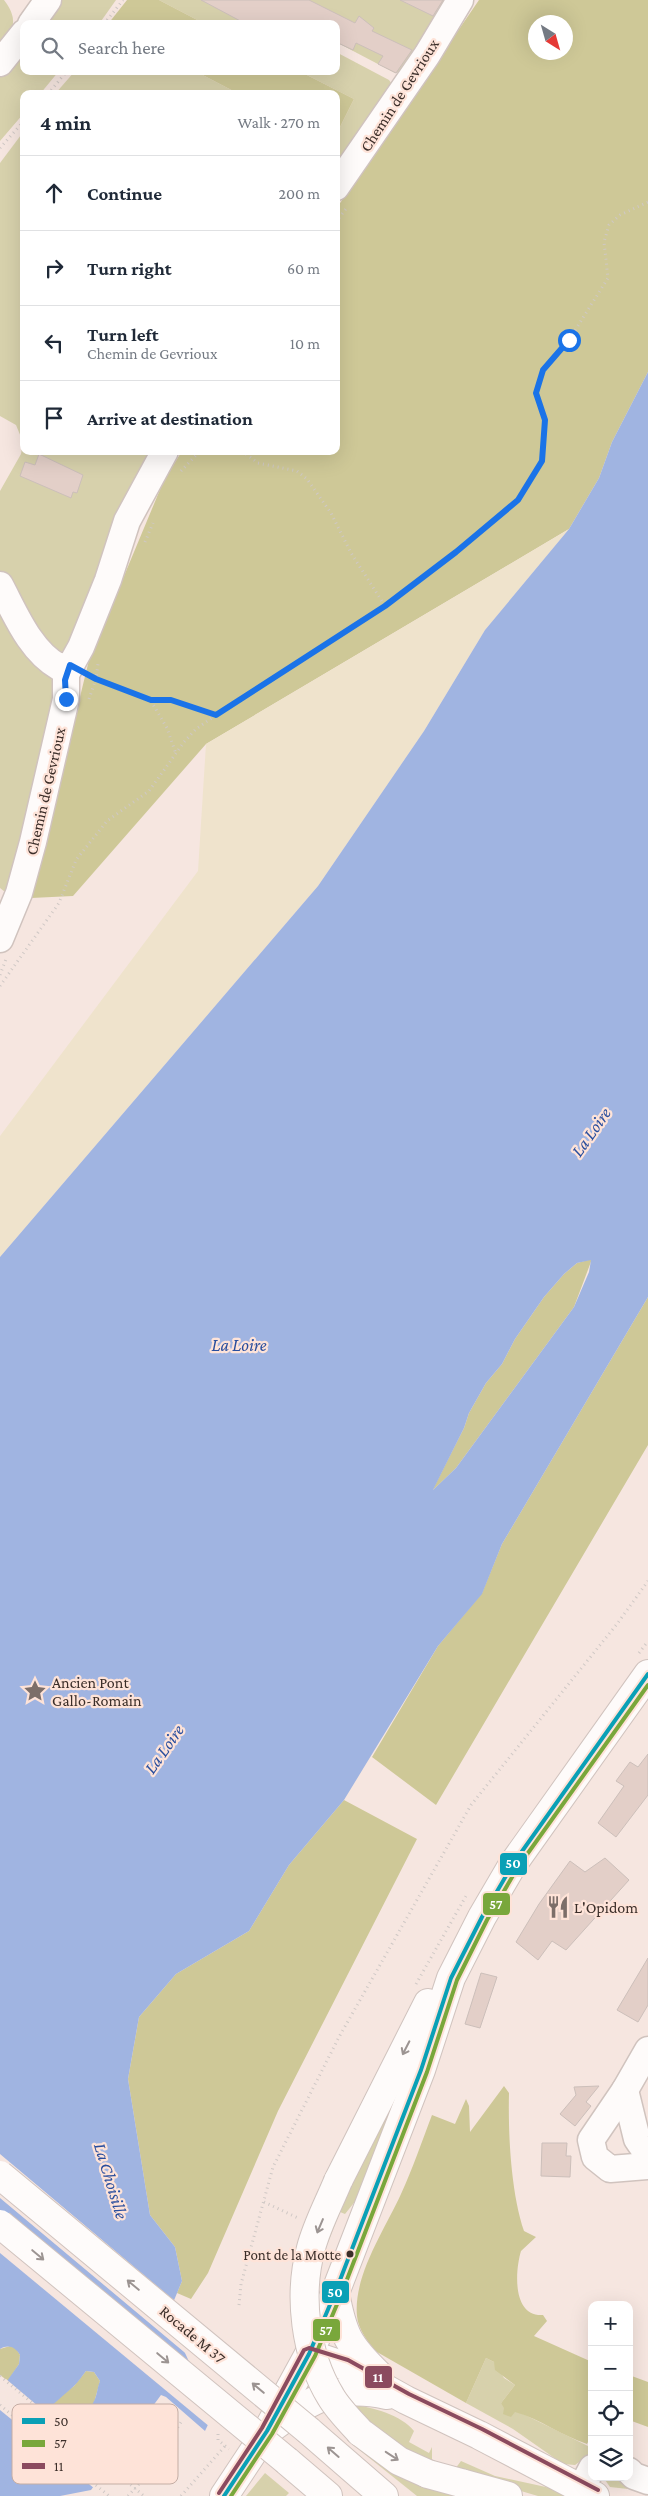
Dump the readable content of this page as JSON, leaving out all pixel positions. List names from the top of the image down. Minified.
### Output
{"streets":{"main road":["Rocade M 37"],"street":["Chemin de Gevrioux"]},"water":["La Loire","La Choisille"],"places":{"place":["Ancien Pont Gallo-Romain"],"restaurant":["L'Opidom"],"other":["Pont de la Motte"]},"lines":["transit line 50","transit line 57","transit line 11"],"legend":["50","57","11"],"north":"bottom right","page":{"search":"Search here","heading":["4 min","Walk · 270 m"],"list":[["Continue","200 m"],["Turn right","60 m"],["Turn left","Chemin de Gevrioux","10 m"],"Arrive at destination"],"map_buttons":["+","−"]}}
